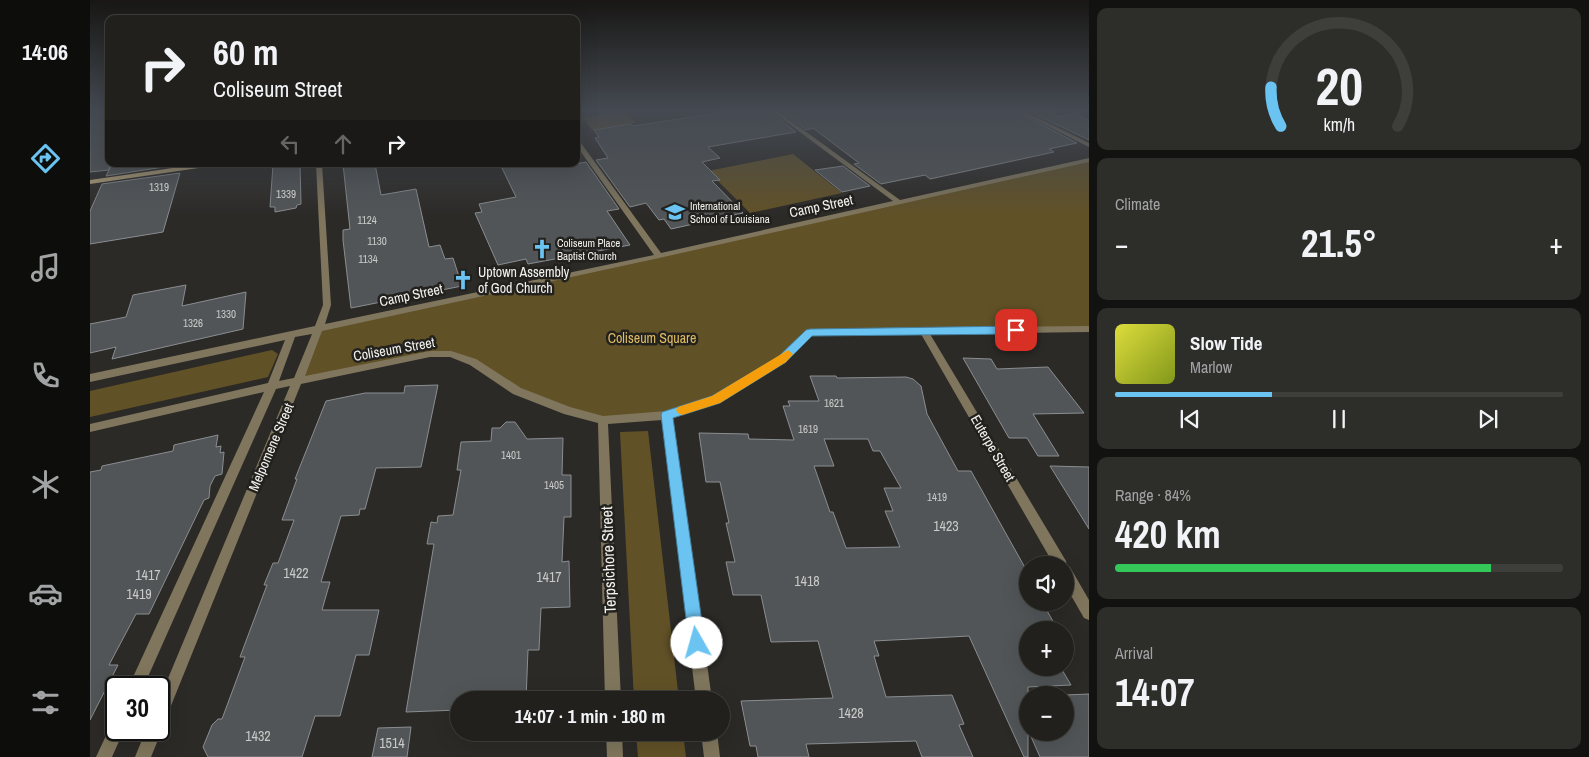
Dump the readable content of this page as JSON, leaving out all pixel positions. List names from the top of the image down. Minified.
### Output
{"streets":{"street":["Camp Street","Coliseum Street","Melpomene Street","Euterpe Street","Terpsichore Street"]},"crossings":[["Camp Street","Melpomene Street"],["Coliseum Street","Melpomene Street"],["Coliseum Street","Euterpe Street"],["Coliseum Street","Terpsichore Street"]],"parks":["Coliseum Square"],"places":{"school or university":["International School of Louisiana"],"church":["Coliseum Place Baptist Church","Uptown Assembly of God Church"]},"house_numbers":["1319","1339","1124","1130","1134","1330","1326","1621","1619","1401","1405","1419","1423","1422","1417","1417","1418","1419","1428","1432","1514"],"page":{"tabs":"14:06","turn":["60 m","Coliseum Street"],"tile":["Climate",["Range · 84%","420 km"],["Arrival","14:07"]],"heat":["−","21.5°","+"],"song":["Slow Tide","Marlow"],"map_buttons":["+","−"],"limit":"30","trip":"14:07 · 1 min · 180 m","gauge":["20","km/h"]}}
